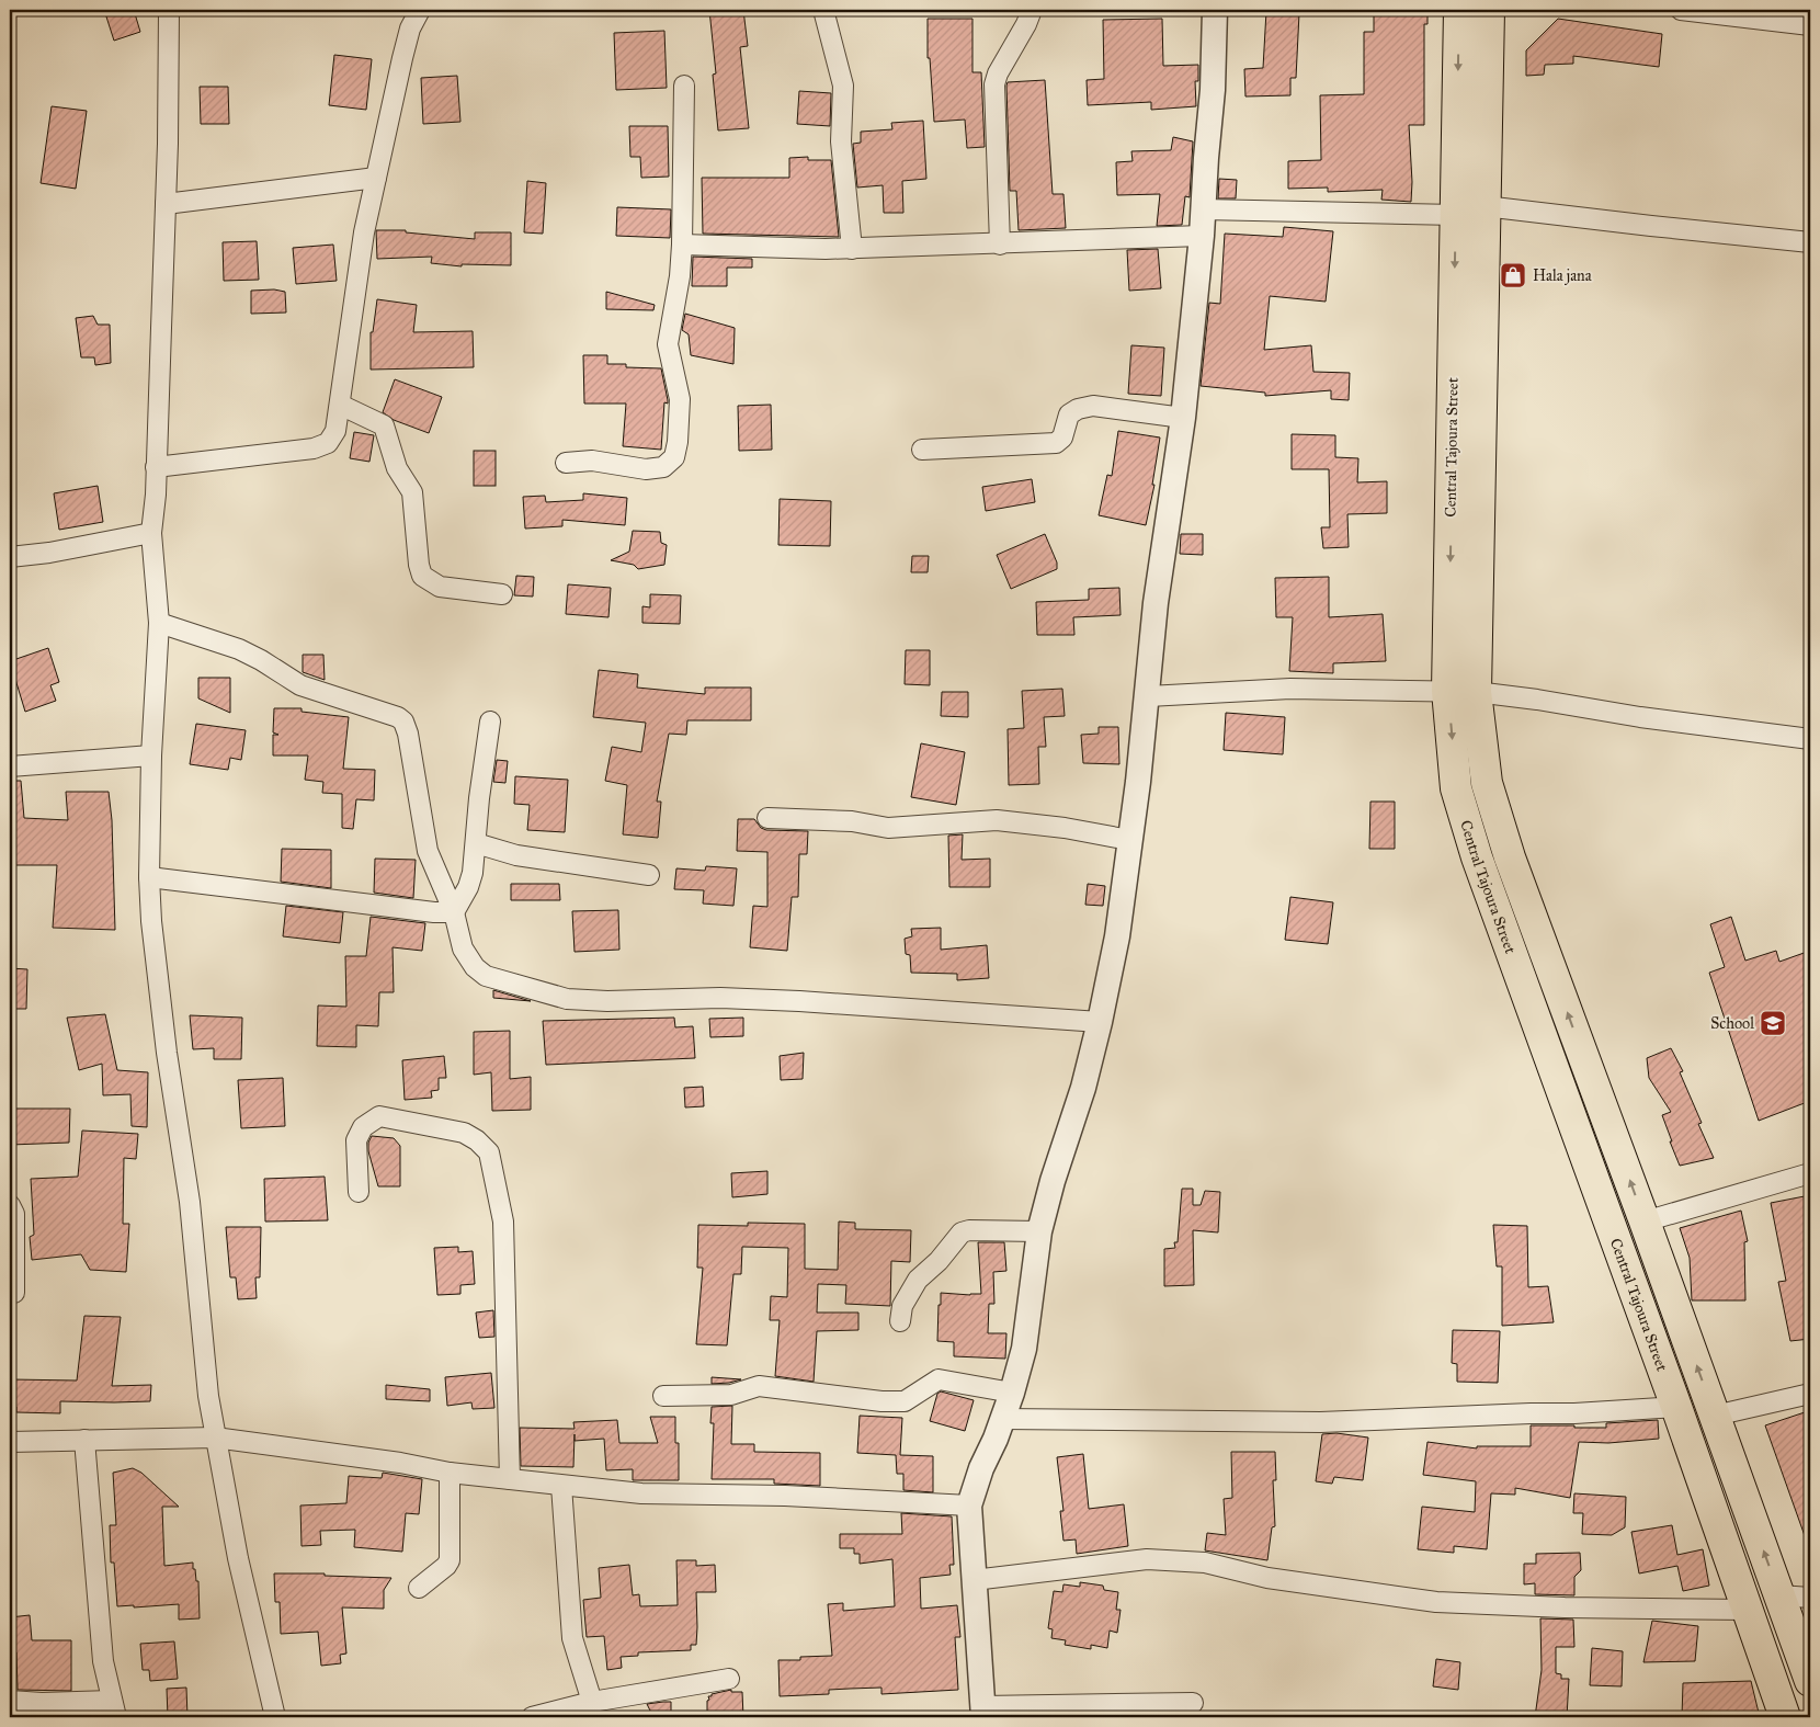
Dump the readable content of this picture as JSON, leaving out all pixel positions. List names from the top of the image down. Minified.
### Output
{"streets":{"main road":["Central Tajoura Street"]},"places":{"shop":["Hala jana"],"school or university":["School"]}}
